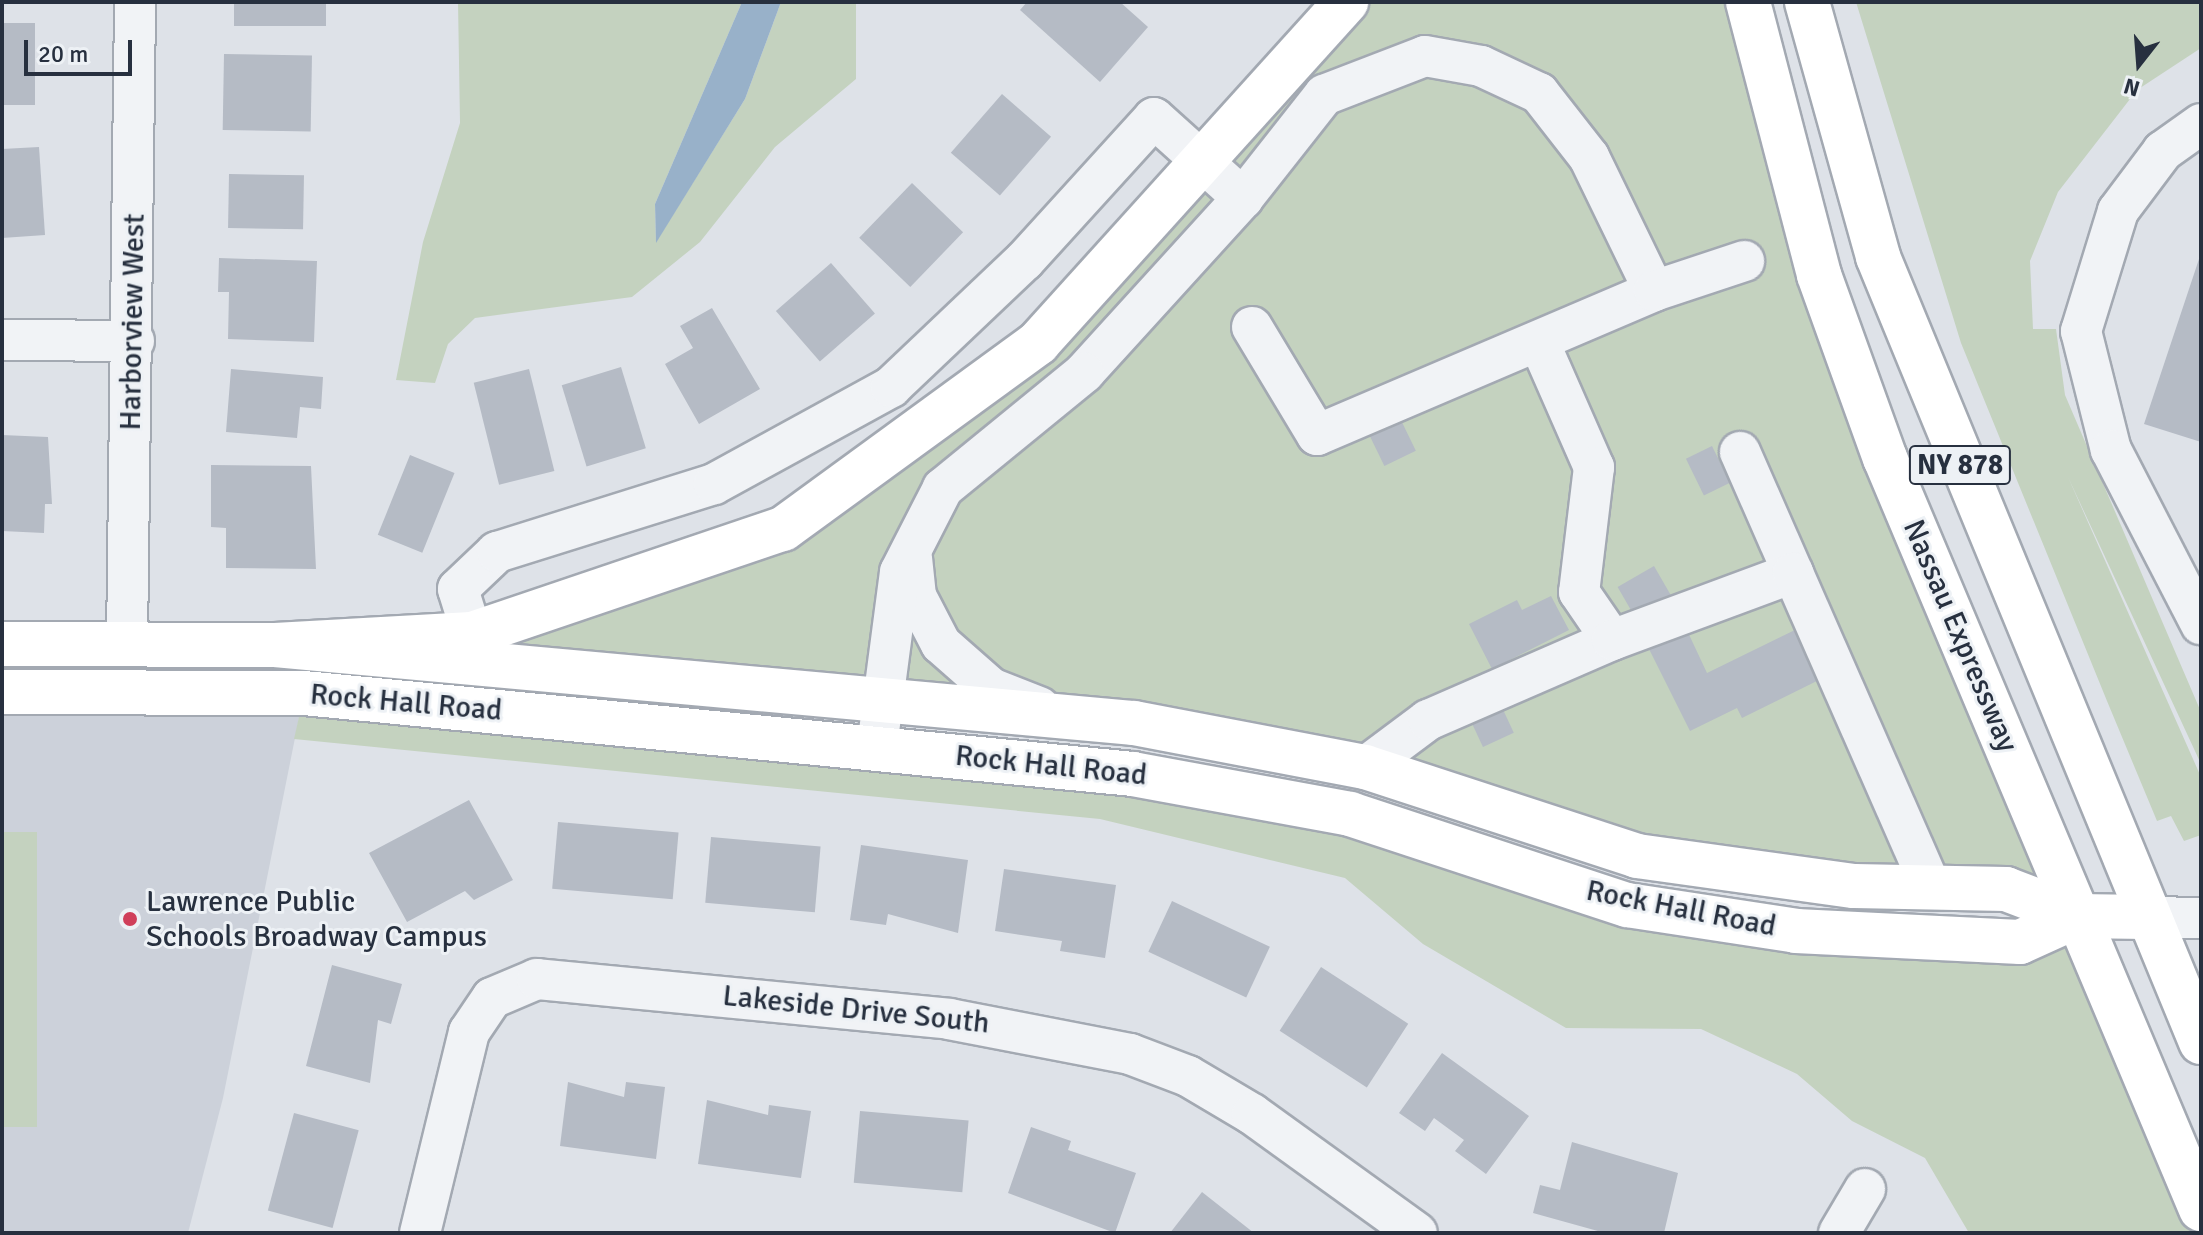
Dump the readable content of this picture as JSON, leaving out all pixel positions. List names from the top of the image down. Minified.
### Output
{"streets":{"main road":["NY 878","Nassau Expressway","Rock Hall Road"],"street":["Harborview West","Lakeside Drive South"]},"crossings":[["Harborview West","Rock Hall Road"],["NY 878","Rock Hall Road"],["Nassau Expressway","Rock Hall Road"]],"places":["Lawrence Public Schools Broadway Campus"],"scale_bar":"20 m","north":"bottom"}
